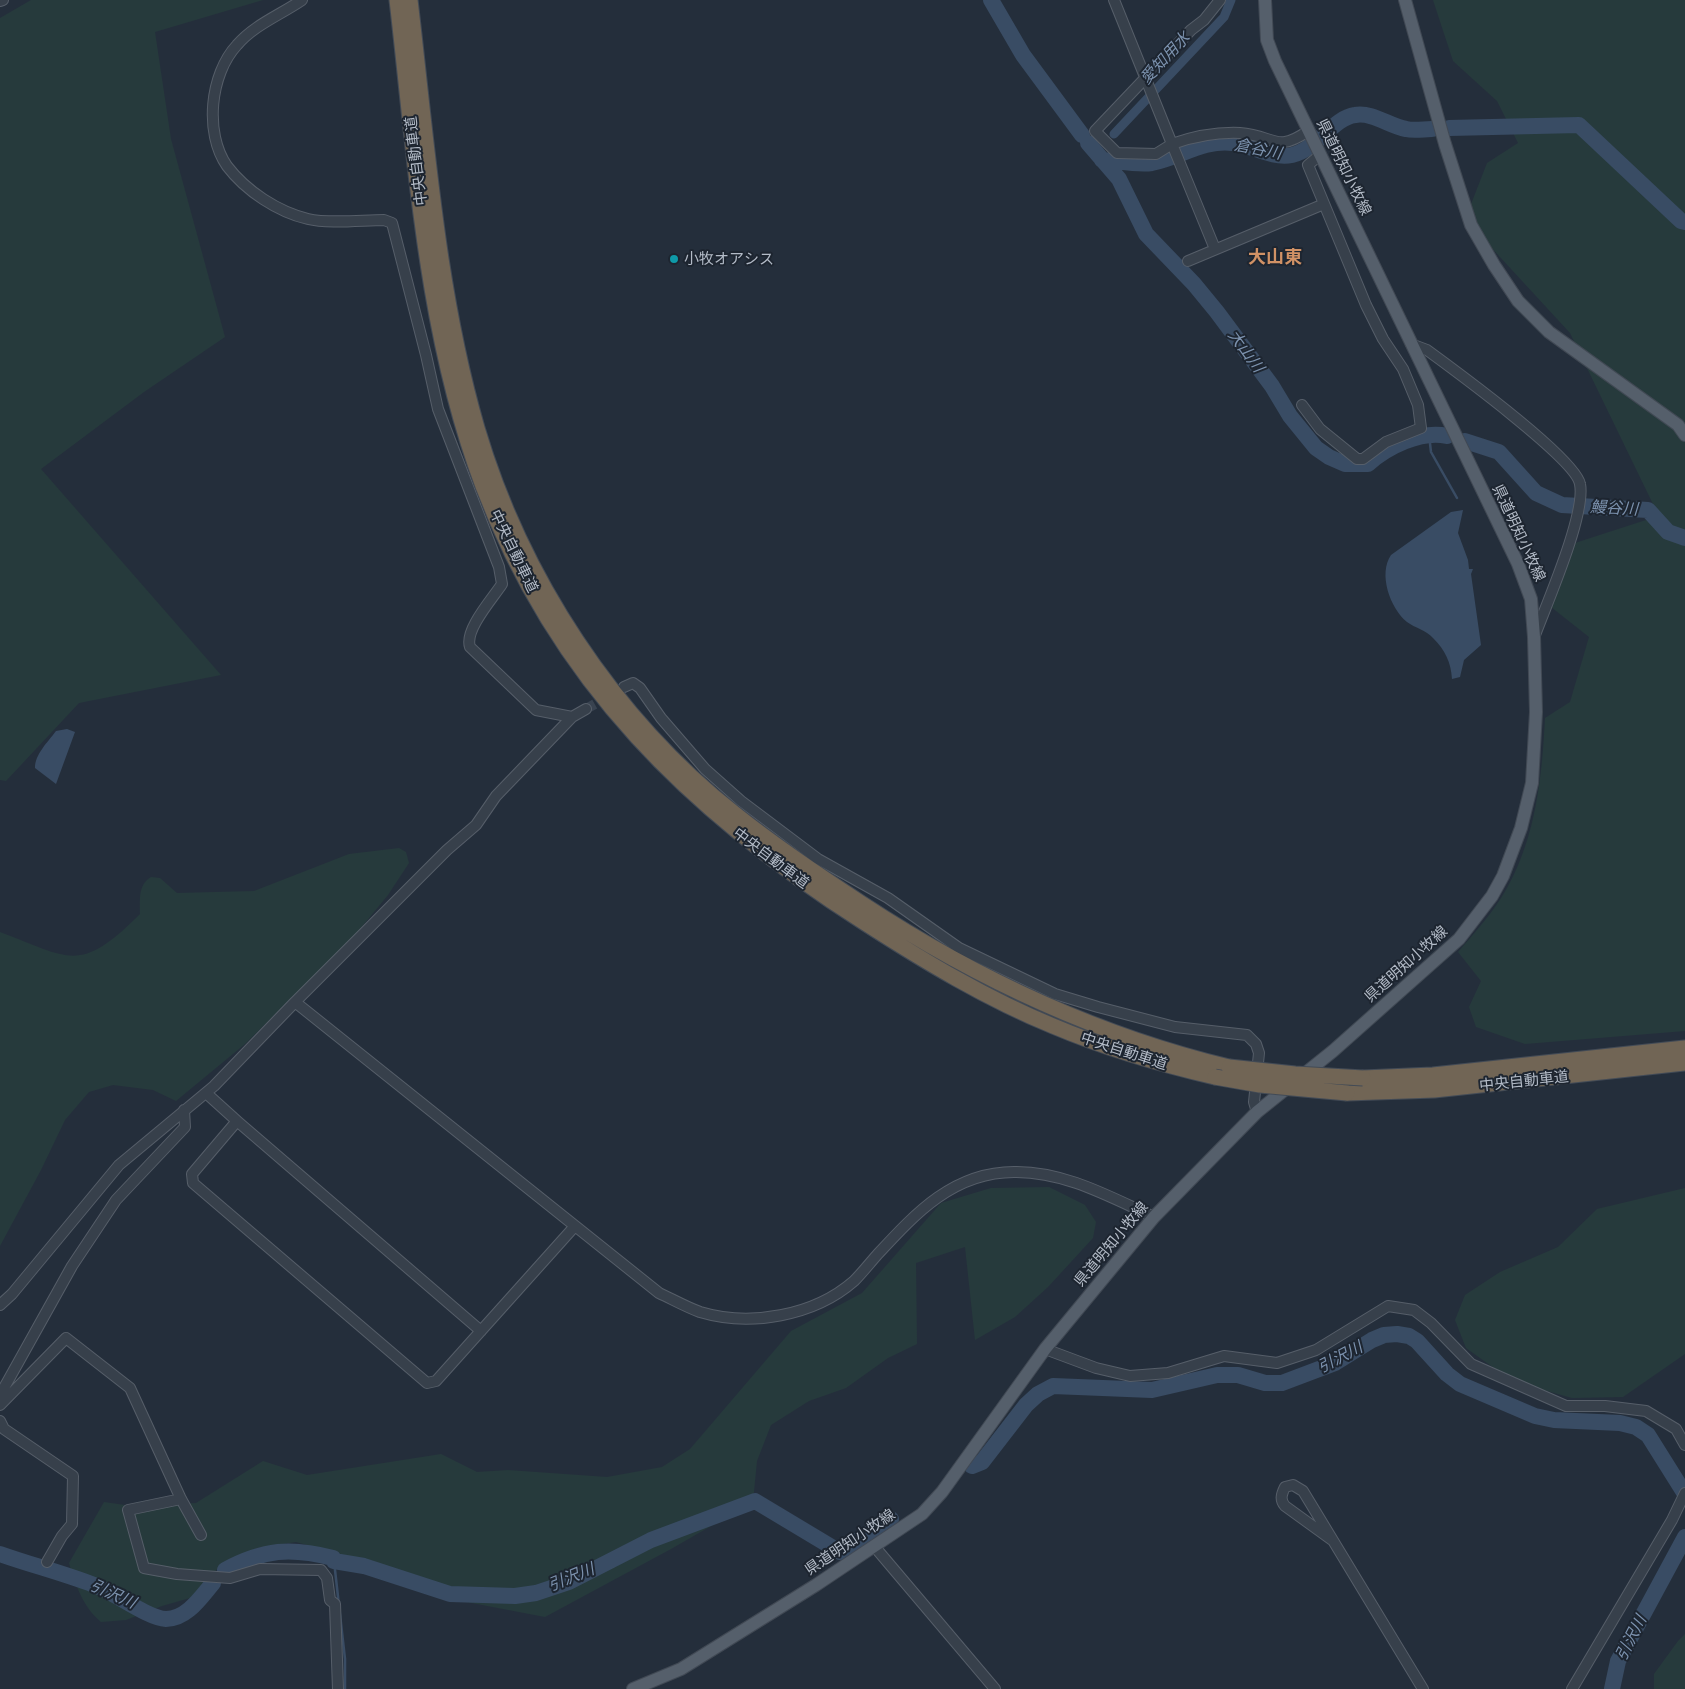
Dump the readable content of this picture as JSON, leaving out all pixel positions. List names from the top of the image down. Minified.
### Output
{"streets":{"highway":["中央自動車道"],"main road":["県道明知小牧線"]},"districts":["大山東"],"water":["愛知用水","倉谷川","大山川","鰻谷川","引沢川"],"places":["小牧オアシス"]}
